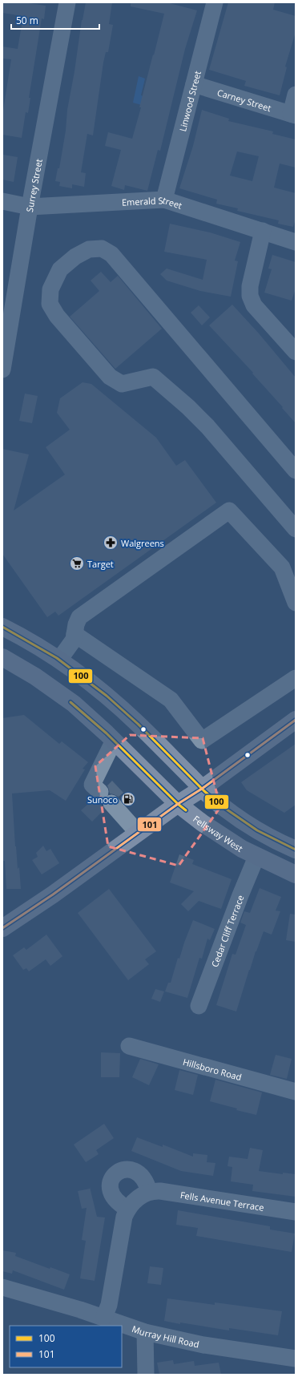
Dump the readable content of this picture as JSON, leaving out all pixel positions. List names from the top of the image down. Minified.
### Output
{"streets":{"main road":["Fellsway West"],"street":["Carney Street","Linwood Street","Surrey Street","Emerald Street","Cedar Cliff Terrace","Hillsboro Road","Fells Avenue Terrace","Murray Hill Road"]},"crossings":[["Carney Street","Linwood Street"],["Linwood Street","Emerald Street"],["Surrey Street","Emerald Street"],["Fellsway West","Cedar Cliff Terrace"]],"places":{"pharmacy":["Walgreens"],"supermarket":["Target"],"fuel station":["Sunoco"]},"lines":["transit line 100","transit line 101"],"legend":["100","101"],"scale_bar":"50 m"}
